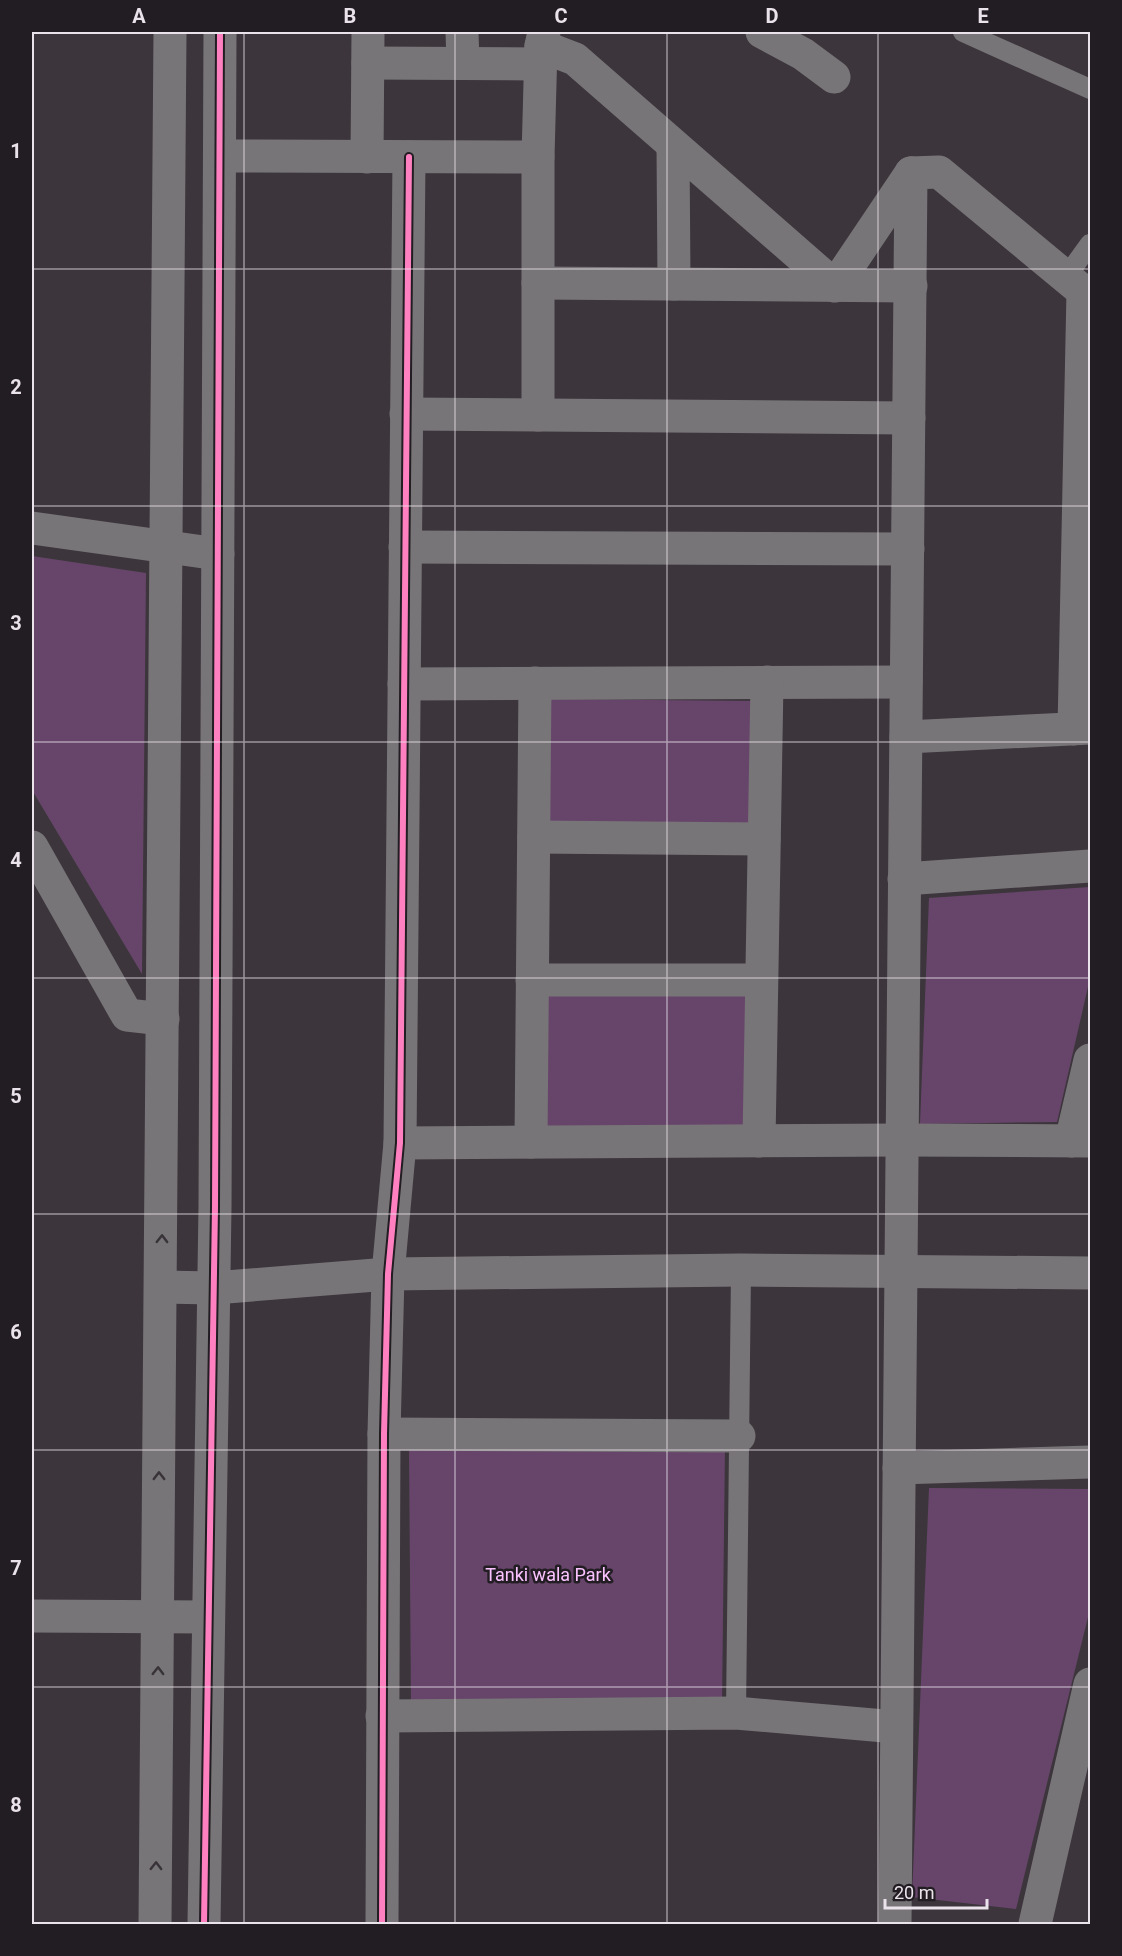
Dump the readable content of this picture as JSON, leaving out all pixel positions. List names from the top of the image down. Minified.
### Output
{"parks":["Tanki wala Park"],"scale_bar":"20 m","grid":{"columns":["A","B","C","D","E"],"rows":["1","2","3","4","5","6","7","8"]}}
